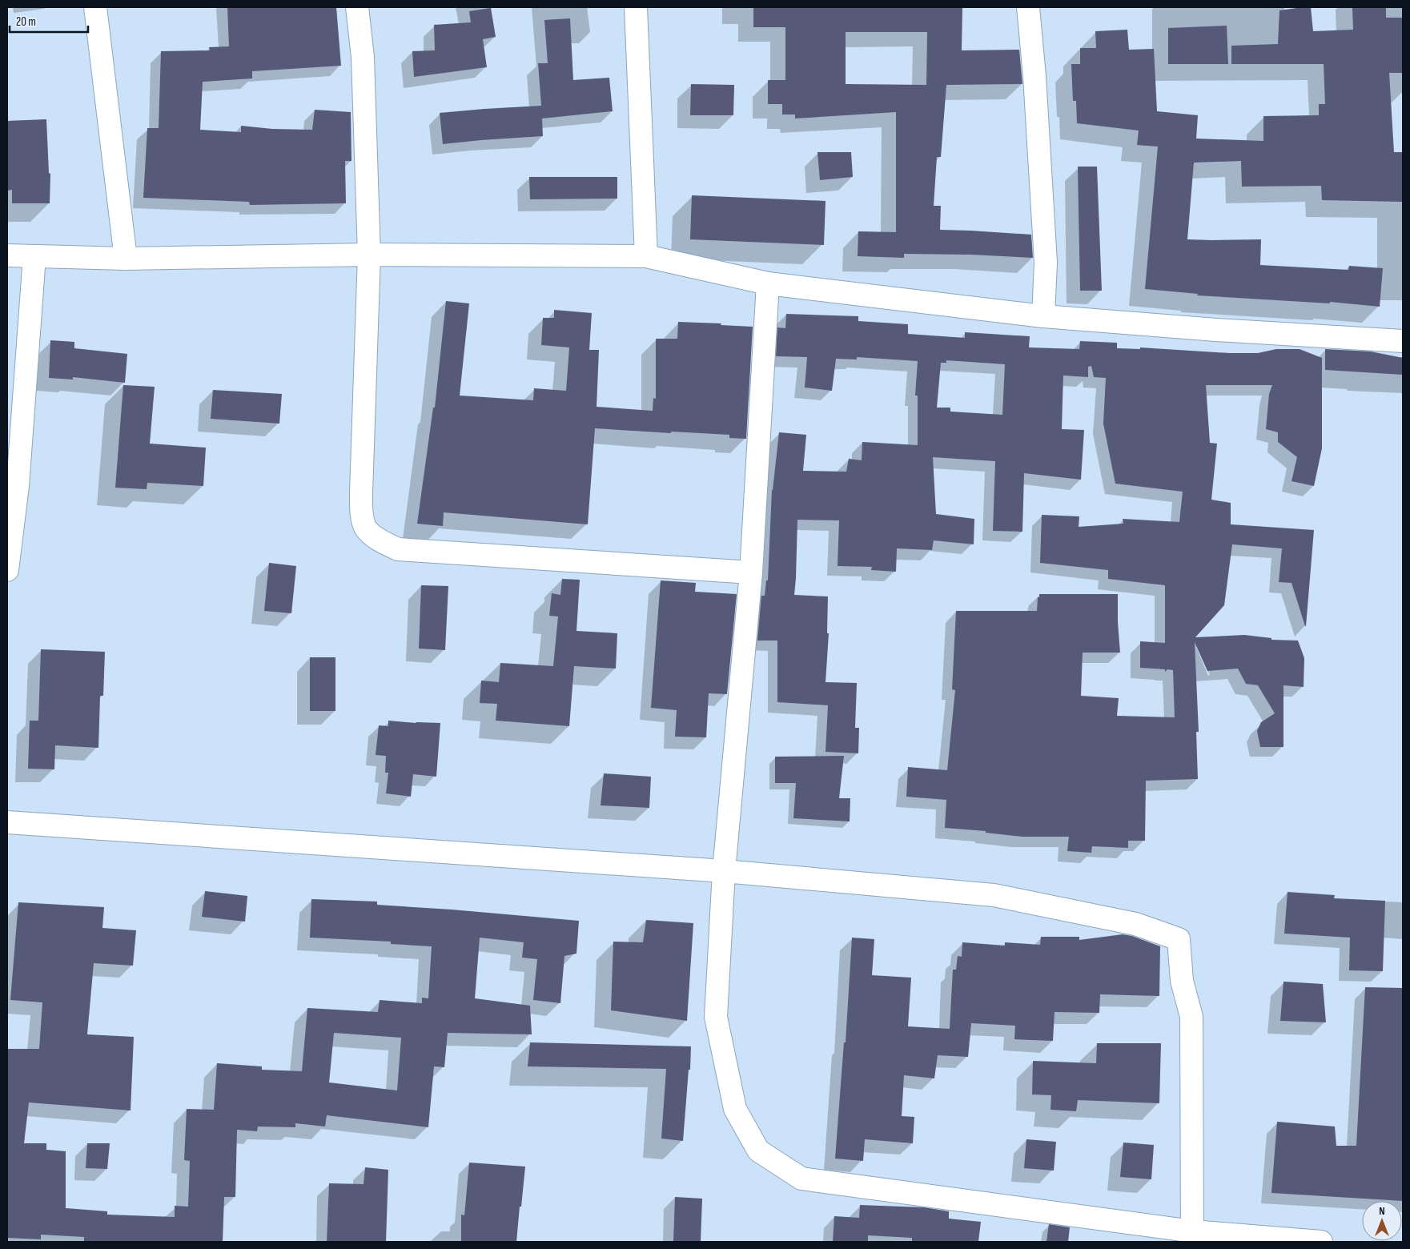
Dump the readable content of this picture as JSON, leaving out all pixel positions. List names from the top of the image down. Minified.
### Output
{"scale_bar":"20 m","north":"top"}
